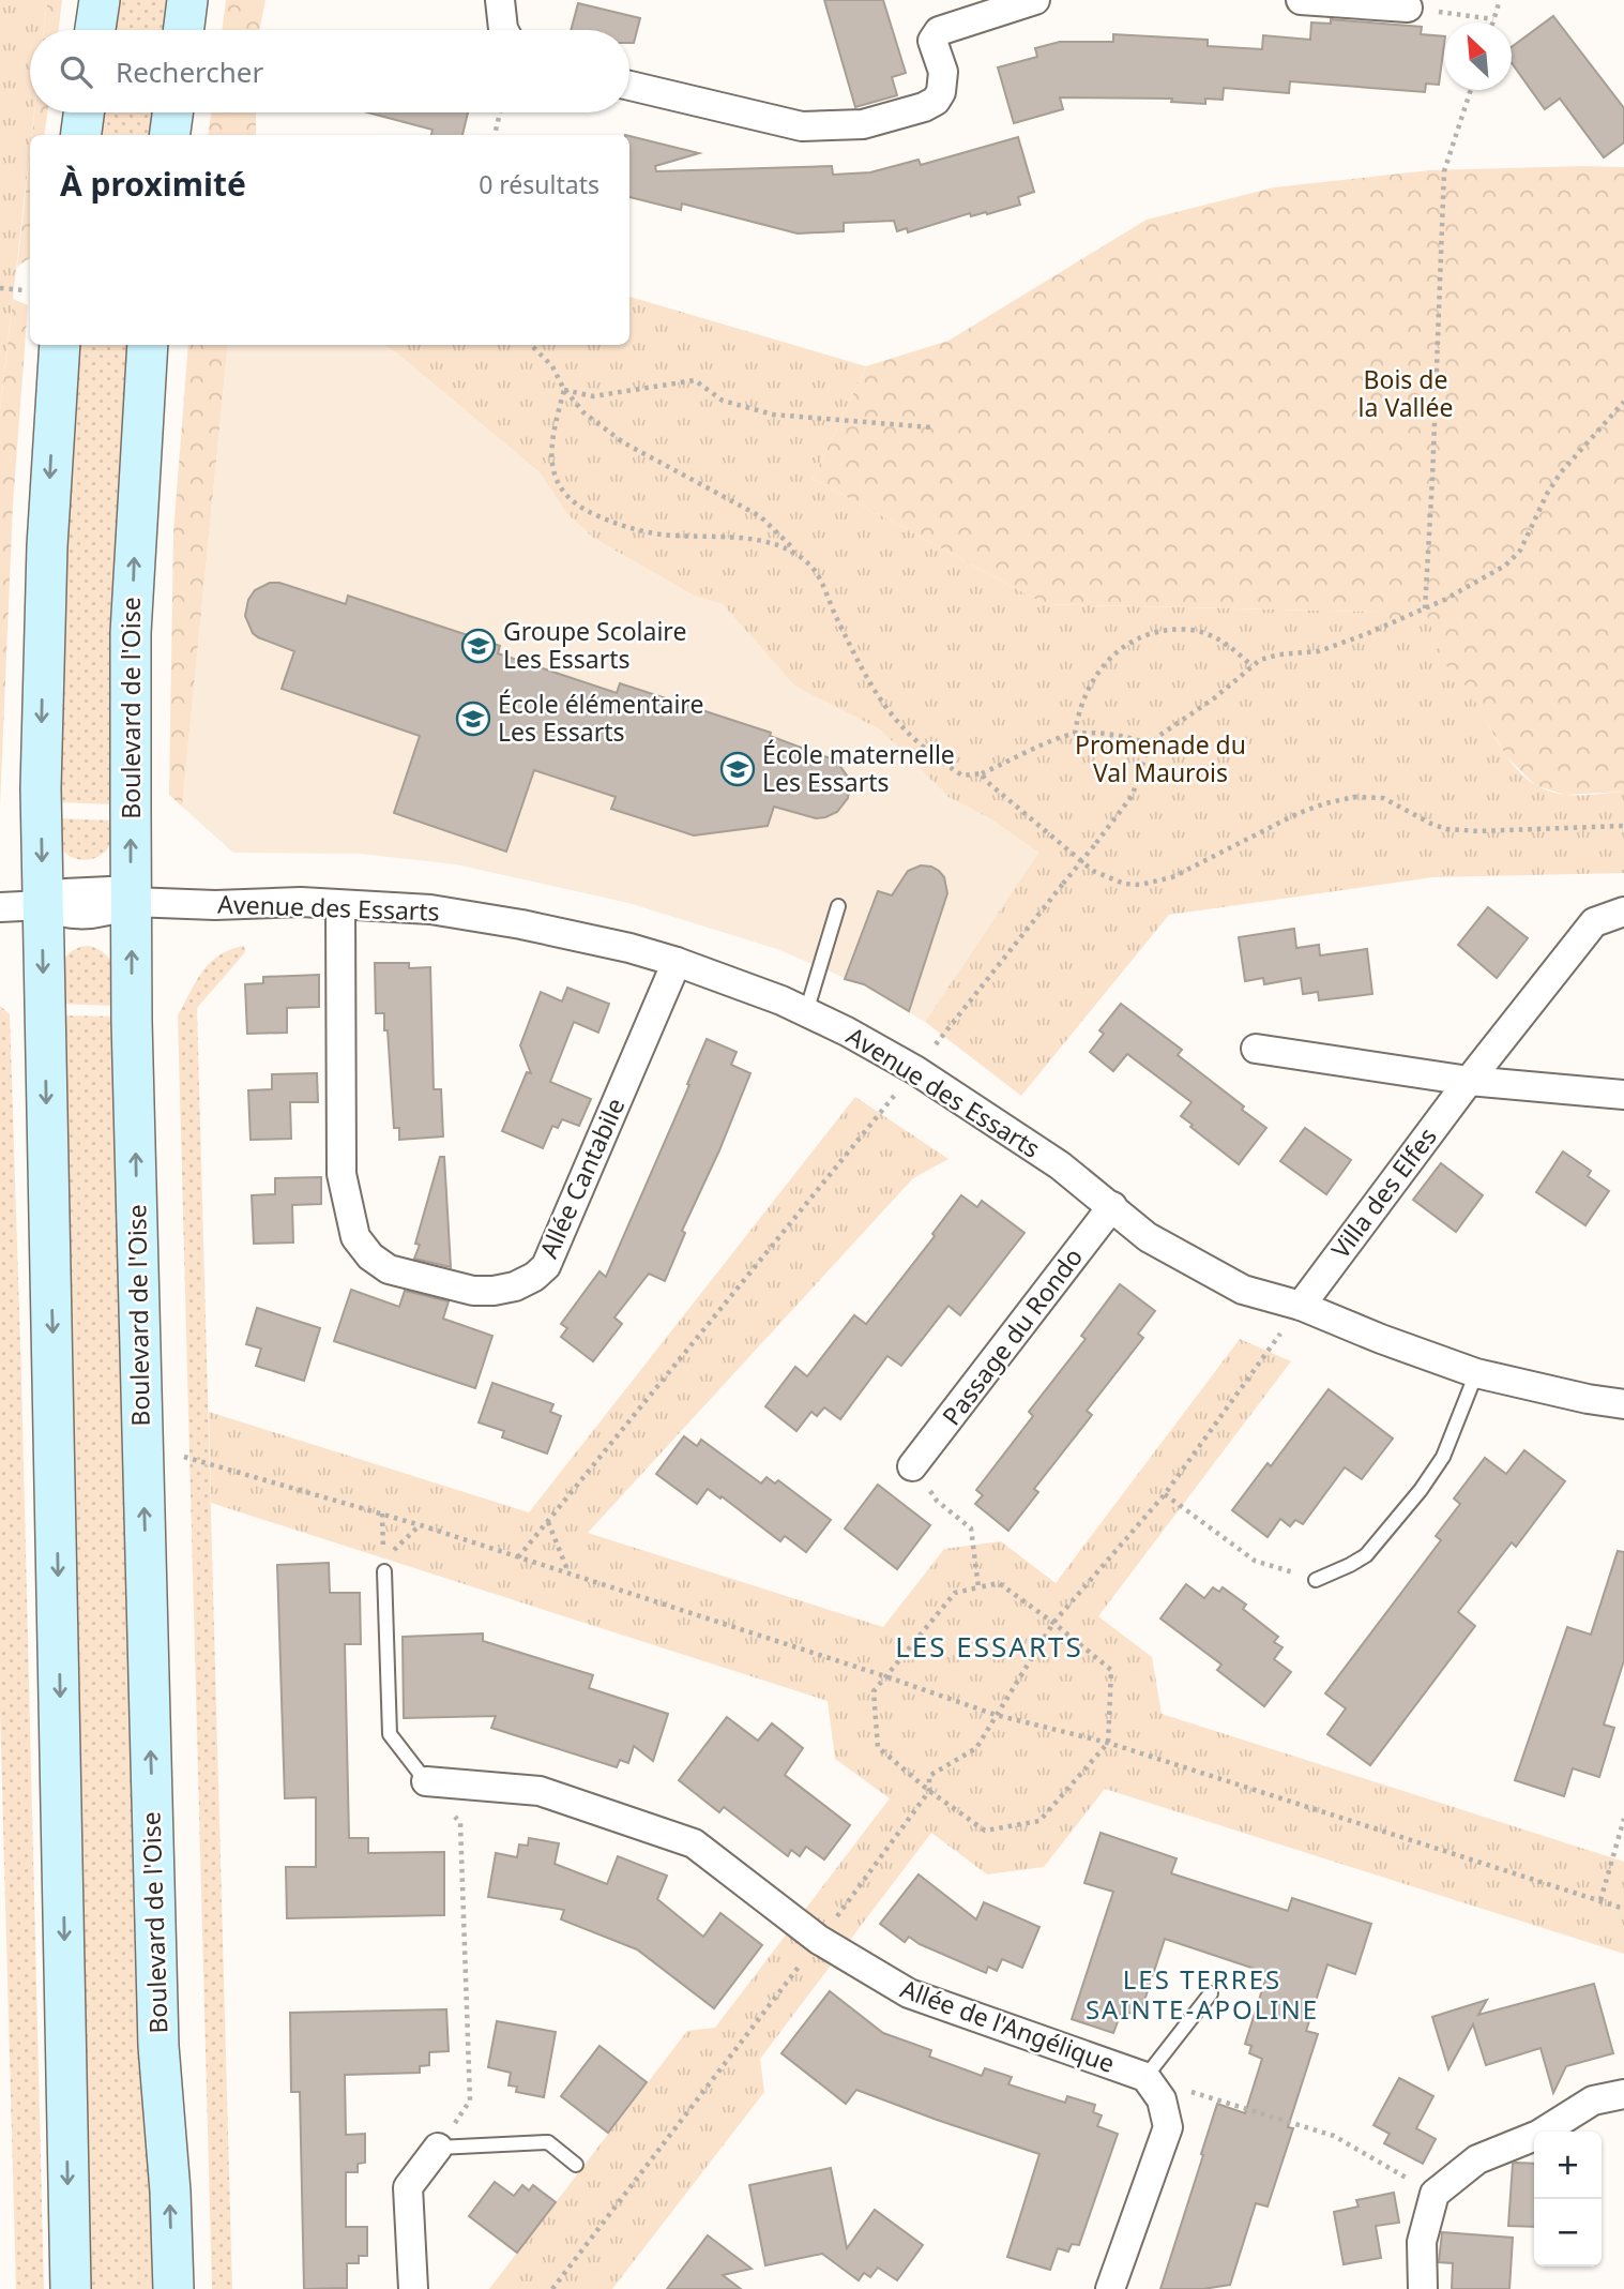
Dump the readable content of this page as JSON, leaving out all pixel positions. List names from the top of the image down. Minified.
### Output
{"streets":{"main road":["Boulevard de l'Oise"],"street":["Avenue des Essarts","Allée Cantabile","Villa des Elfes","Passage du Rondo","Allée de l'Angélique"]},"crossings":[["Boulevard de l'Oise","Avenue des Essarts"],["Avenue des Essarts","Allée Cantabile"],["Avenue des Essarts","Villa des Elfes"],["Avenue des Essarts","Passage du Rondo"]],"districts":["LES ESSARTS","LES TERRES SAINTE-APOLINE"],"parks":["Bois de la Vallée","Promenade du Val Maurois"],"places":{"school or university":["Groupe Scolaire Les Essarts","École élémentaire Les Essarts","École maternelle Les Essarts"]},"north":"top left","page":{"search":"Rechercher","heading":["À proximité","0 résultats"],"map_buttons":["+","−"]}}
